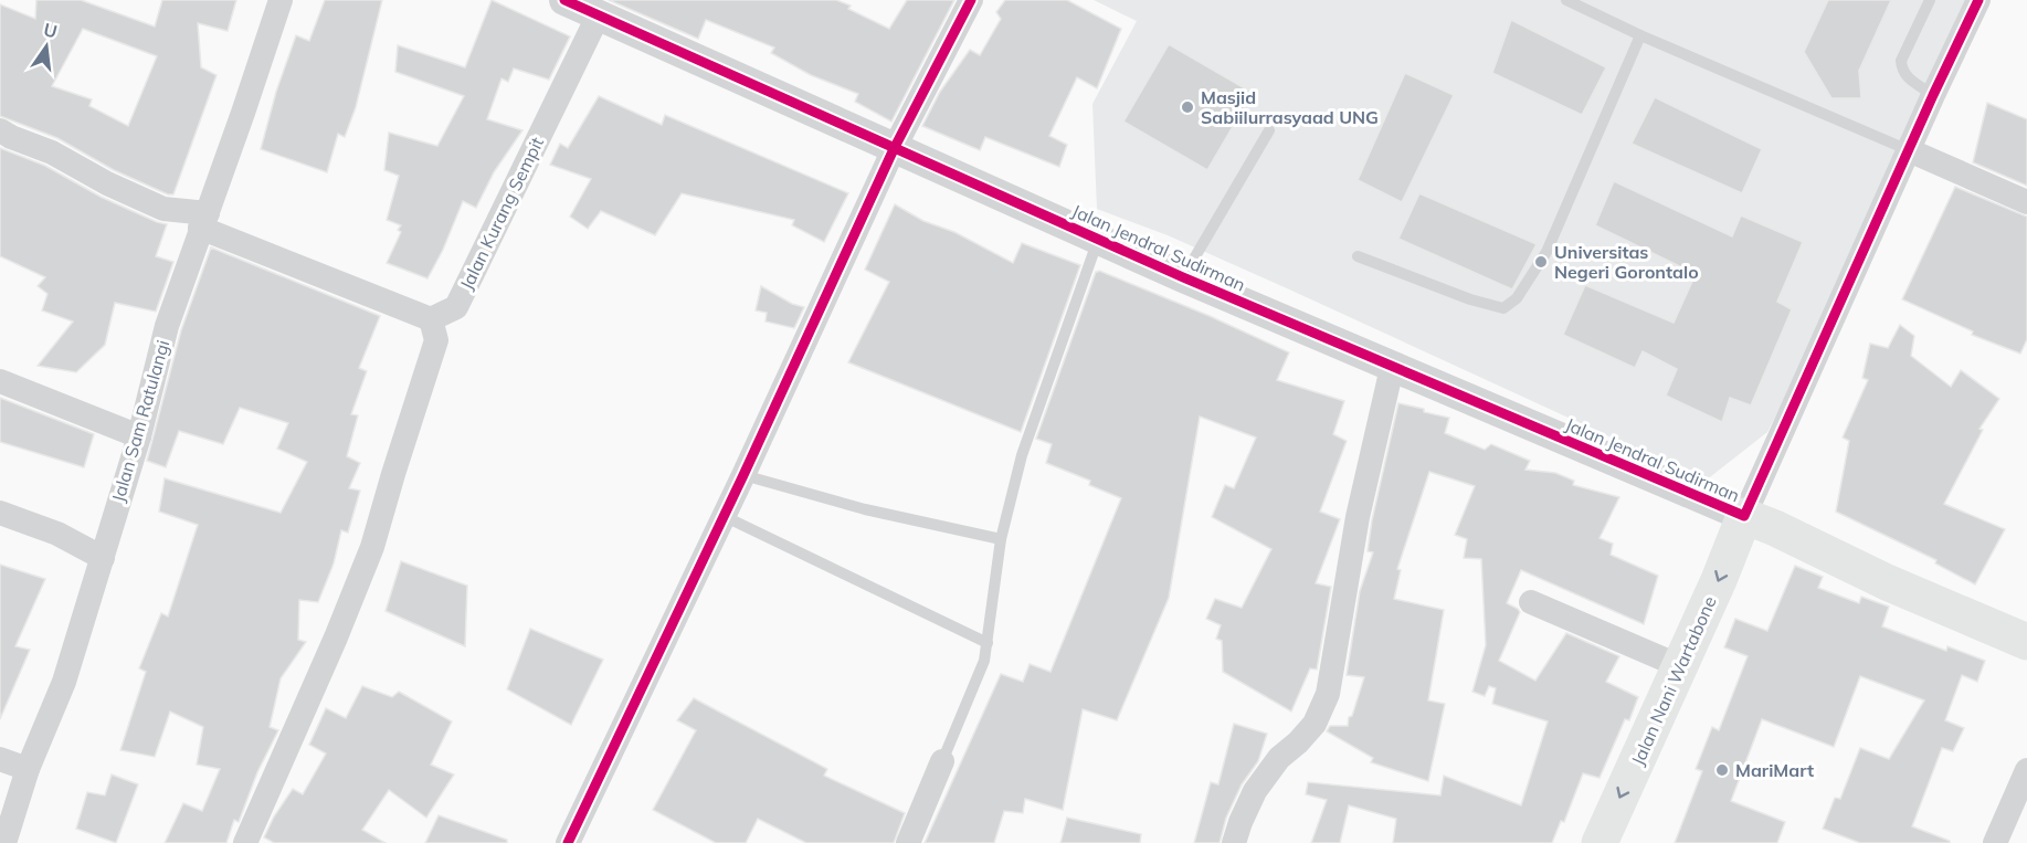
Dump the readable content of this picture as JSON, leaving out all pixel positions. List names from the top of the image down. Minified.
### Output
{"streets":{"main road":["Jalan Jendral Sudirman","Jalan Nani Wartabone"],"street":["Jalan Kurang Sempit","Jalan Sam Ratulangi"]},"crossings":[["Jalan Kurang Sempit","Jalan Jendral Sudirman"],["Jalan Jendral Sudirman","Jalan Nani Wartabone"]],"one_way":["Jalan Nani Wartabone"],"places":["Masjid Sabiilurrasyaad UNG","Universitas Negeri Gorontalo","MariMart"],"north":"top"}
